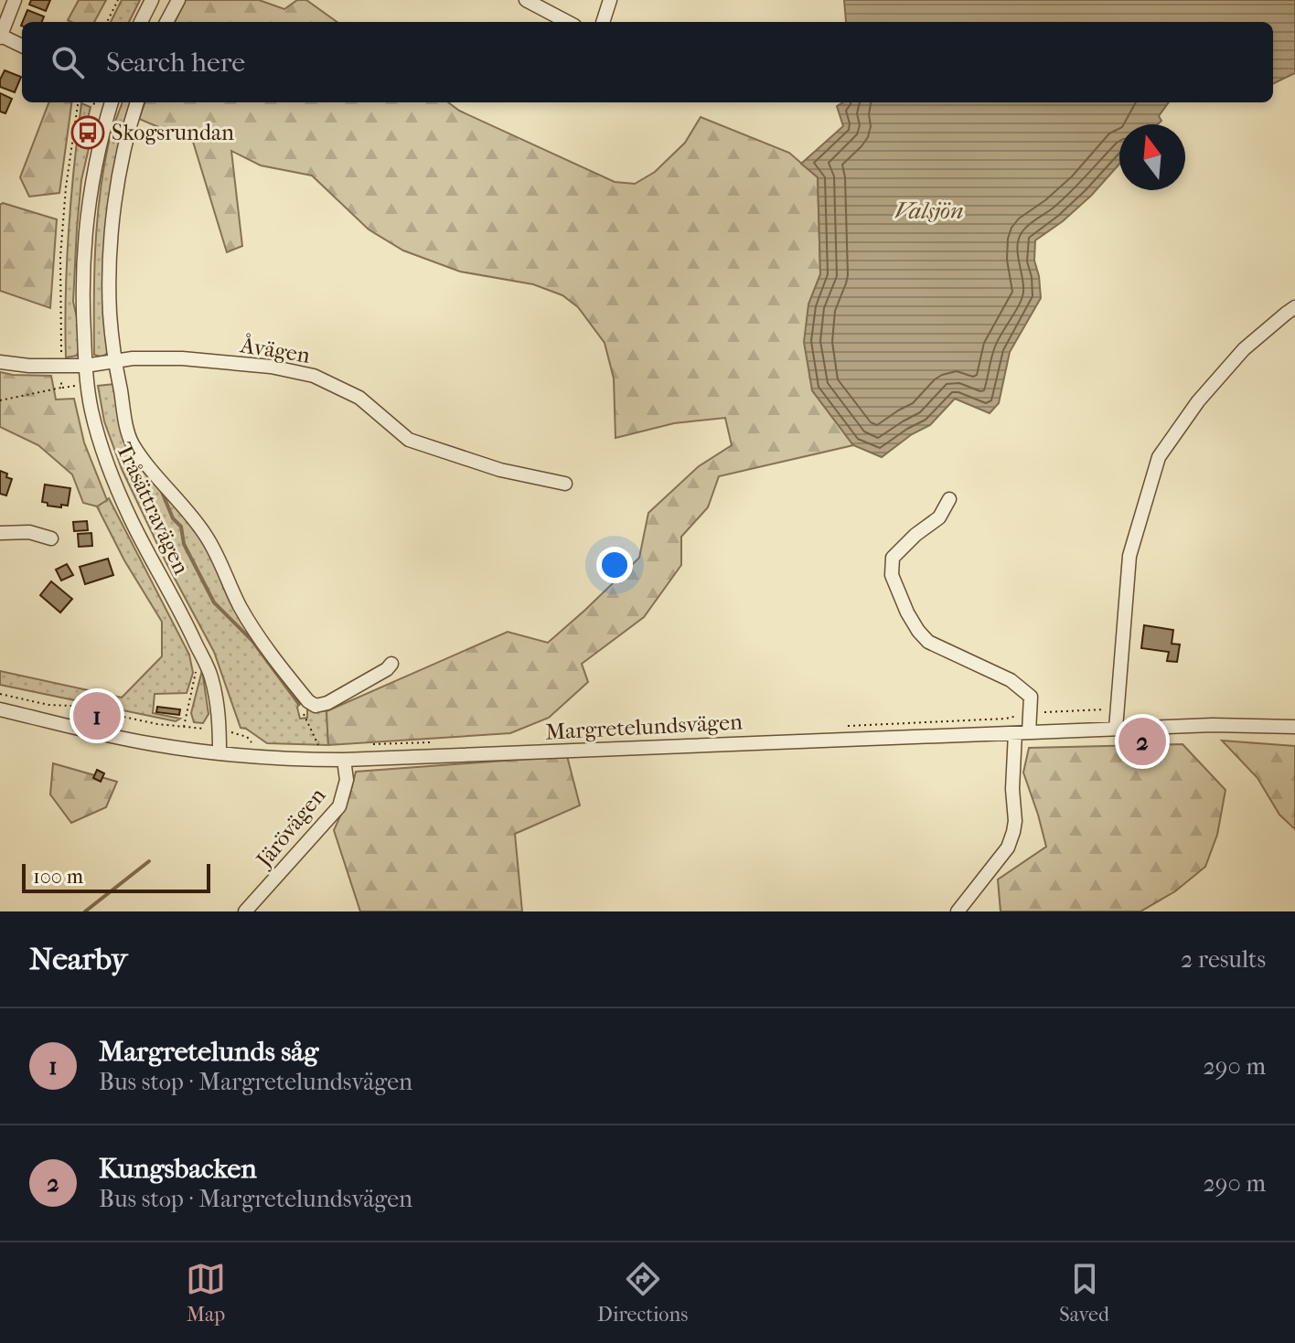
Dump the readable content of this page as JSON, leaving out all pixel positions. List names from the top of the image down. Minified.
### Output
{"streets":{"street":["Åvägen","Tråsättravägen","Margretelundsvägen","Järövägen"]},"crossings":[["Åvägen","Tråsättravägen"],["Tråsättravägen","Margretelundsvägen"],["Margretelundsvägen","Järövägen"]],"water":["Valsjön"],"places":{"bus stop":["Skogsrundan"]},"scale_bar":"100 m","north":"top","page":{"search":"Search here","pins":["1","2"],"scale":"100 m","heading":["Nearby","2 results"],"list":[{"mark":"1","name":"Margretelunds såg","note":"Bus stop · Margretelundsvägen","value":"290 m"},{"mark":"2","name":"Kungsbacken","note":"Bus stop · Margretelundsvägen","value":"290 m"}],"nav":["Map","Directions","Saved"]}}
